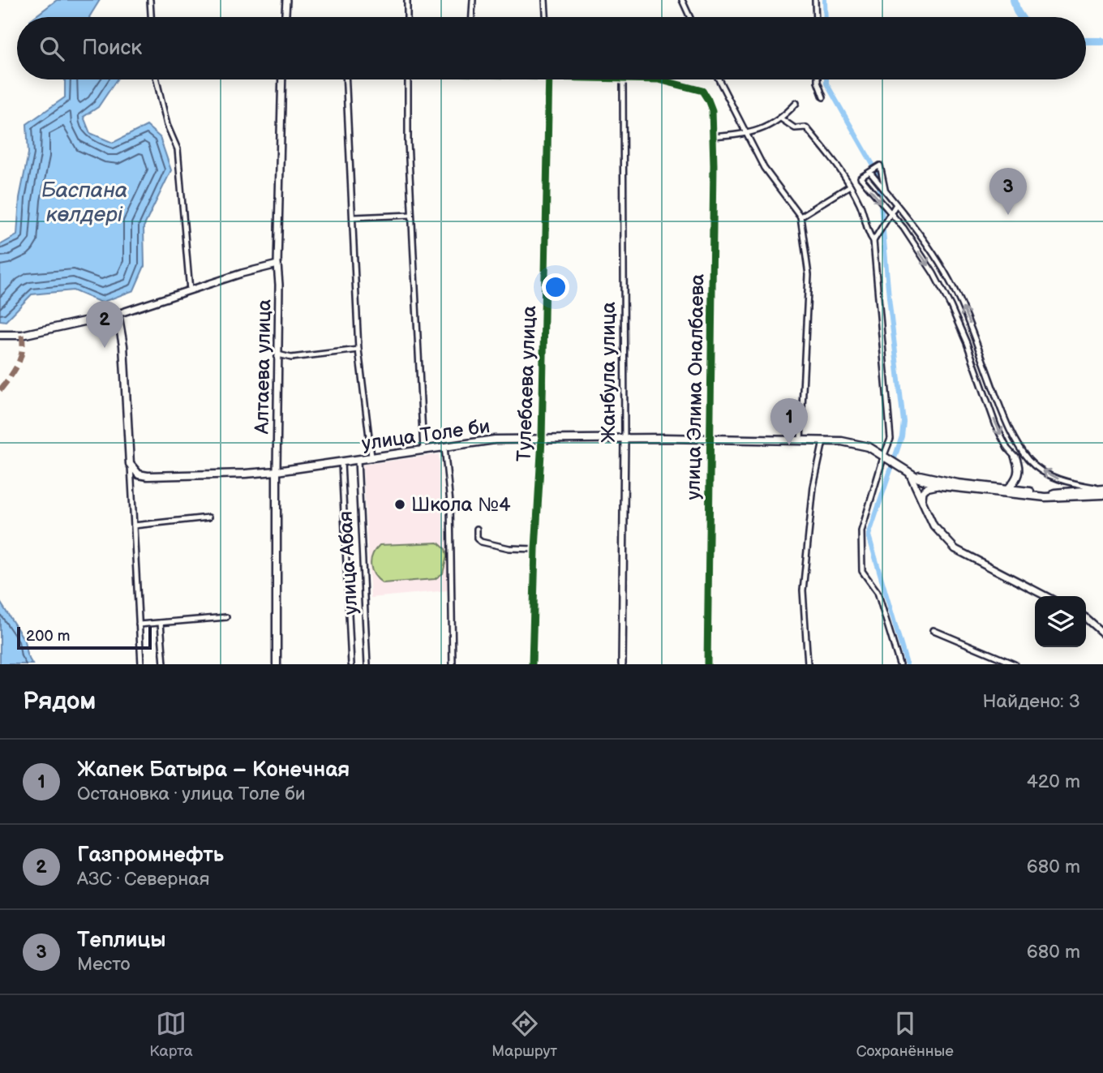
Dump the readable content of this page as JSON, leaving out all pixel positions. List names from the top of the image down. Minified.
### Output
{"streets":{"main road":["Алтаева улица","улица Толе би"],"street":["Жанбула улица","Тулебаева улица","улица Элима Оналбаева","улица Абая"]},"crossings":[["Алтаева улица","улица Толе би"],["Жанбула улица","улица Элима Оналбаева"],["Жанбула улица","улица Толе би"],["Тулебаева улица","улица Толе би"],["улица Элима Оналбаева","улица Толе би"],["улица Толе би","улица Абая"]],"water":["Баспана көлдері"],"places":["Школа №4"],"scale_bar":"200 m","page":{"search":"Поиск","pins":["3","2","1"],"scale":"200 m","heading":["Рядом","Найдено: 3"],"list":[{"mark":"1","name":"Жапек Батыра – Конечная","note":"Остановка · улица Толе би","value":"420 m"},{"mark":"2","name":"Газпромнефть","note":"АЗС · Северная","value":"680 m"},{"mark":"3","name":"Теплицы","note":"Место","value":"680 m"}],"nav":["Карта","Маршрут","Сохранённые"]}}
